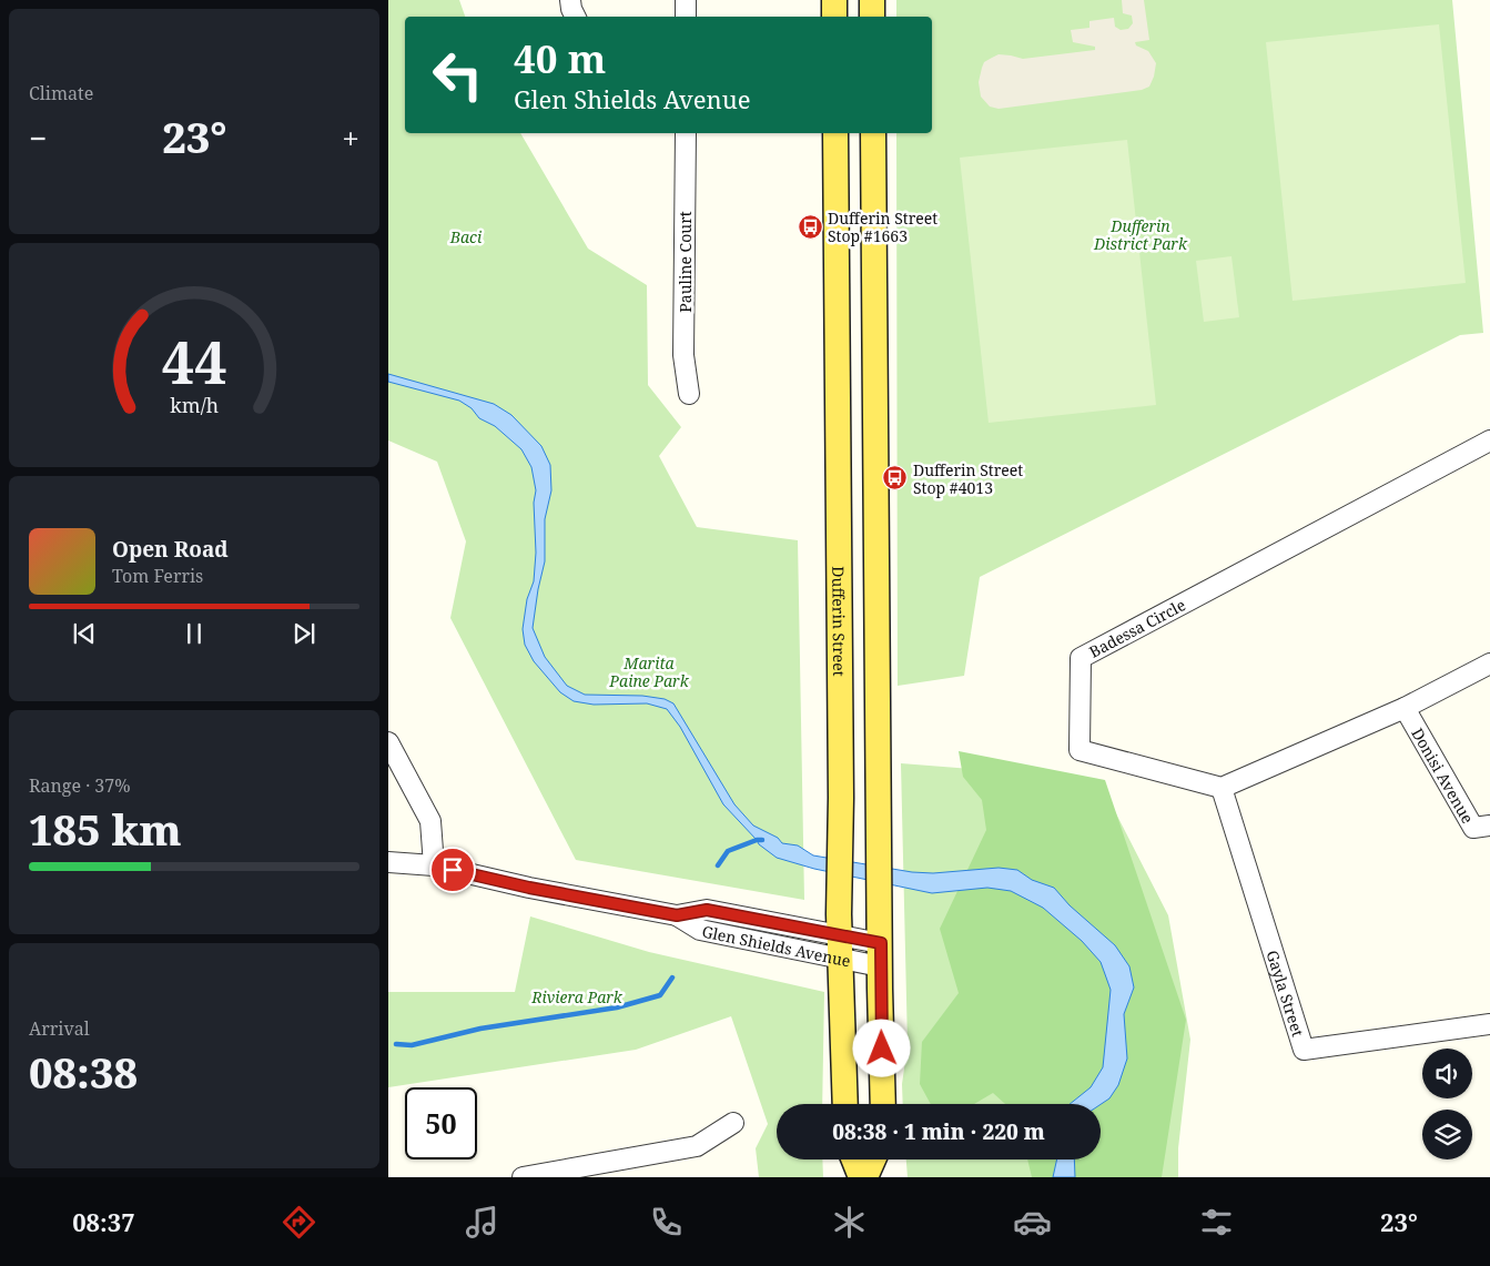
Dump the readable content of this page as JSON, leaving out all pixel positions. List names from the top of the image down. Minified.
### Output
{"streets":{"main road":["Dufferin Street"],"street":["Pauline Court","Badessa Circle","Donisi Avenue","Glen Shields Avenue","Gayla Street"]},"crossings":[["Dufferin Street","Glen Shields Avenue"],["Badessa Circle","Gayla Street"]],"parks":["Dufferin District Park","Baci","Marita Paine Park","Riviera Park"],"places":{"bus stop":["Dufferin Street Stop #1663","Dufferin Street Stop #4013"]},"page":{"tile":["Climate",["Range · 37%","185 km"],["Arrival","08:38"]],"turn":["40 m","Glen Shields Avenue"],"heat":["−","23°","+"],"song":["Open Road","Tom Ferris"],"limit":"50","trip":"08:38 · 1 min · 220 m","tabs":["08:37","23°"],"gauge":["44","km/h"]}}
